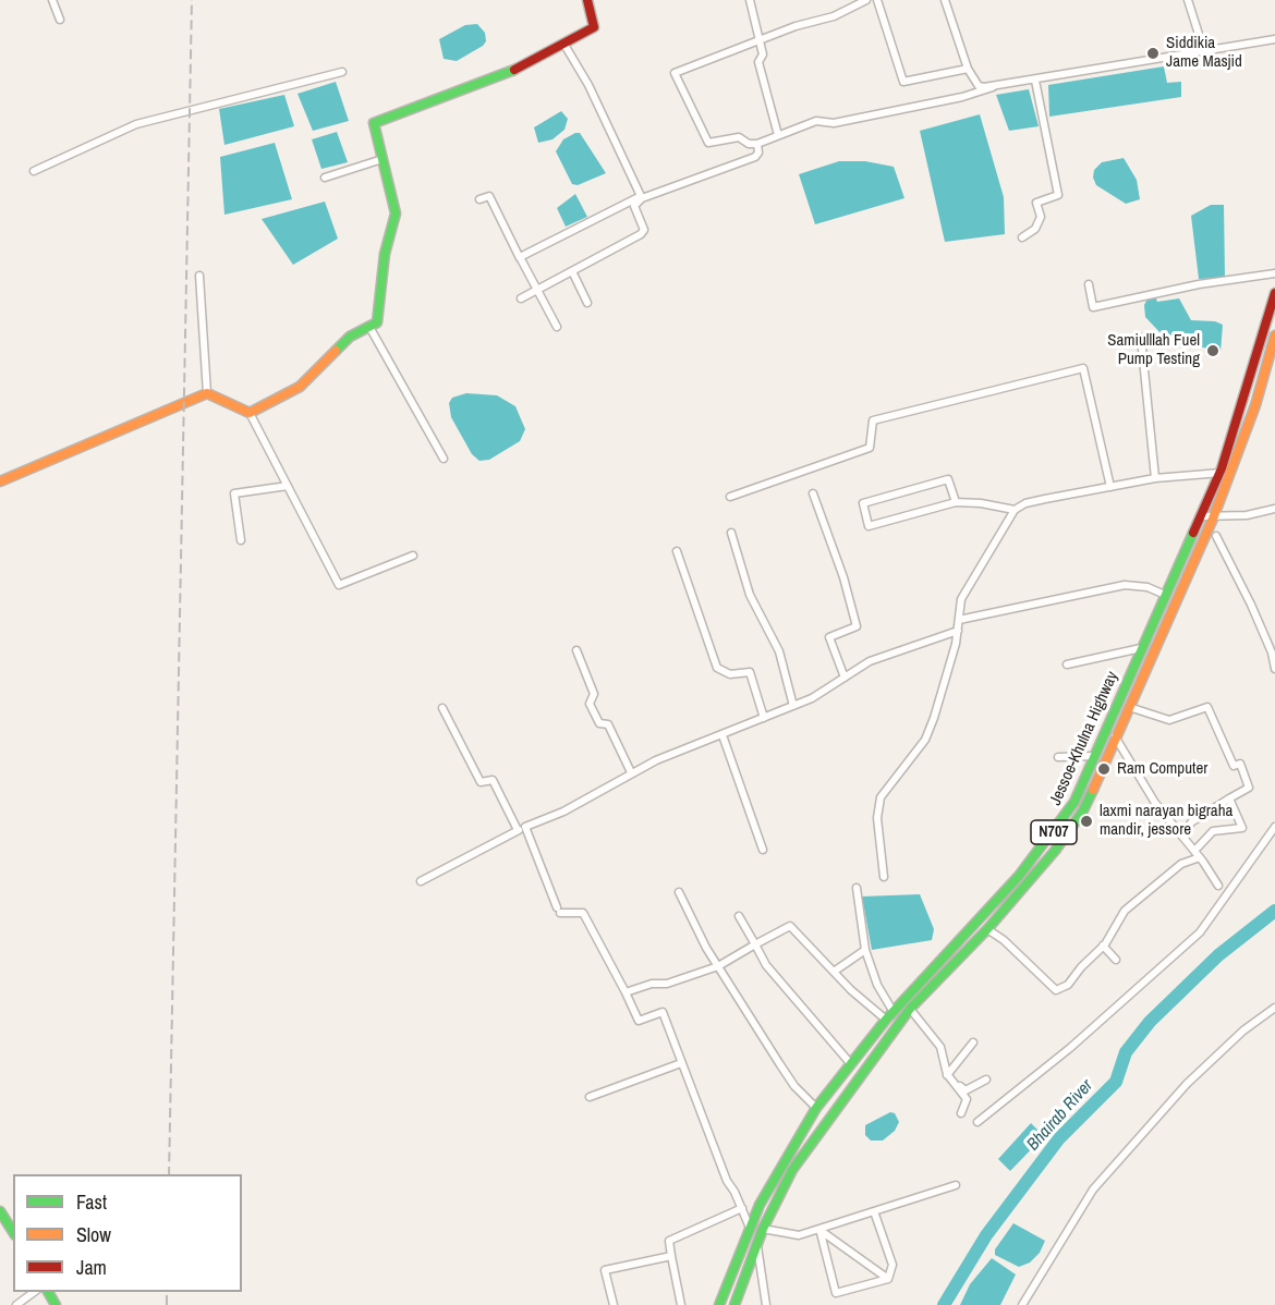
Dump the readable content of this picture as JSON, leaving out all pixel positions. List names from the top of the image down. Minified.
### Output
{"streets":{"main road":["Jessoe-Khulna Highway","N707"]},"water":["Bhairab River"],"places":["Siddikia Jame Masjid","Samiulllah Fuel Pump Testing","Ram Computer","laxmi narayan bigraha mandir, jessore"],"legend":["Fast","Slow","Jam"]}
